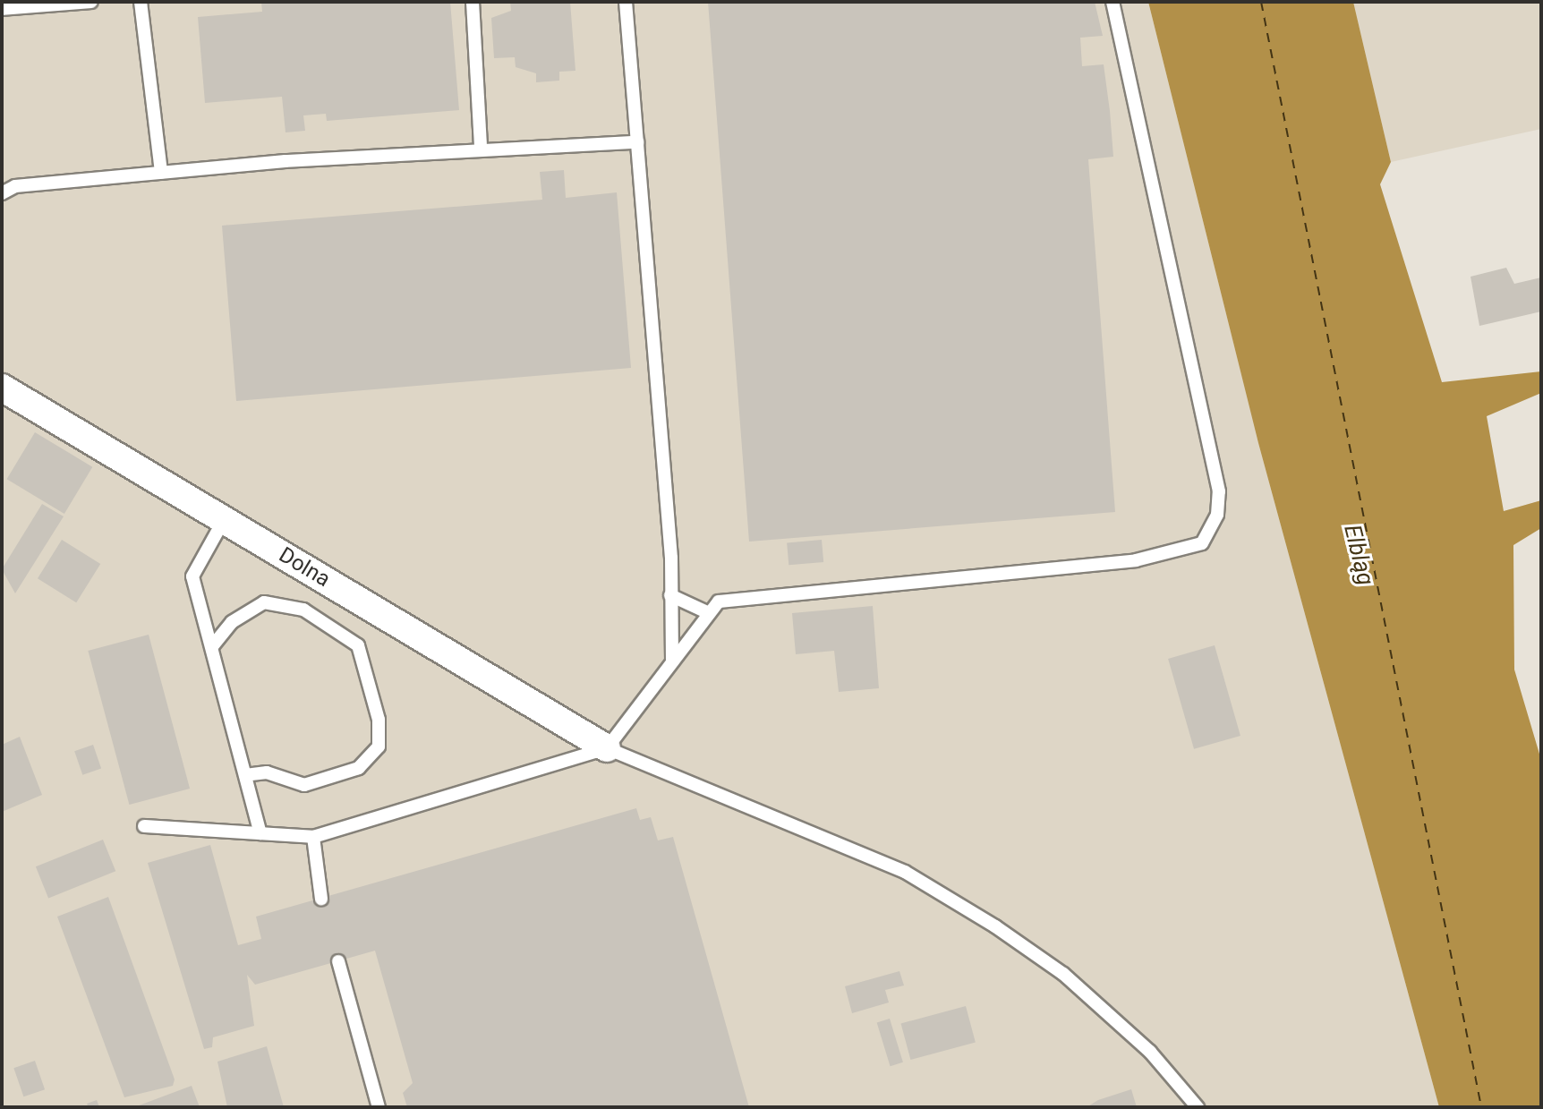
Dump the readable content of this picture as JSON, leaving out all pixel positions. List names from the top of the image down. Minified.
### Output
{"streets":{"street":["Dolna"]},"water":["Elbląg"]}
